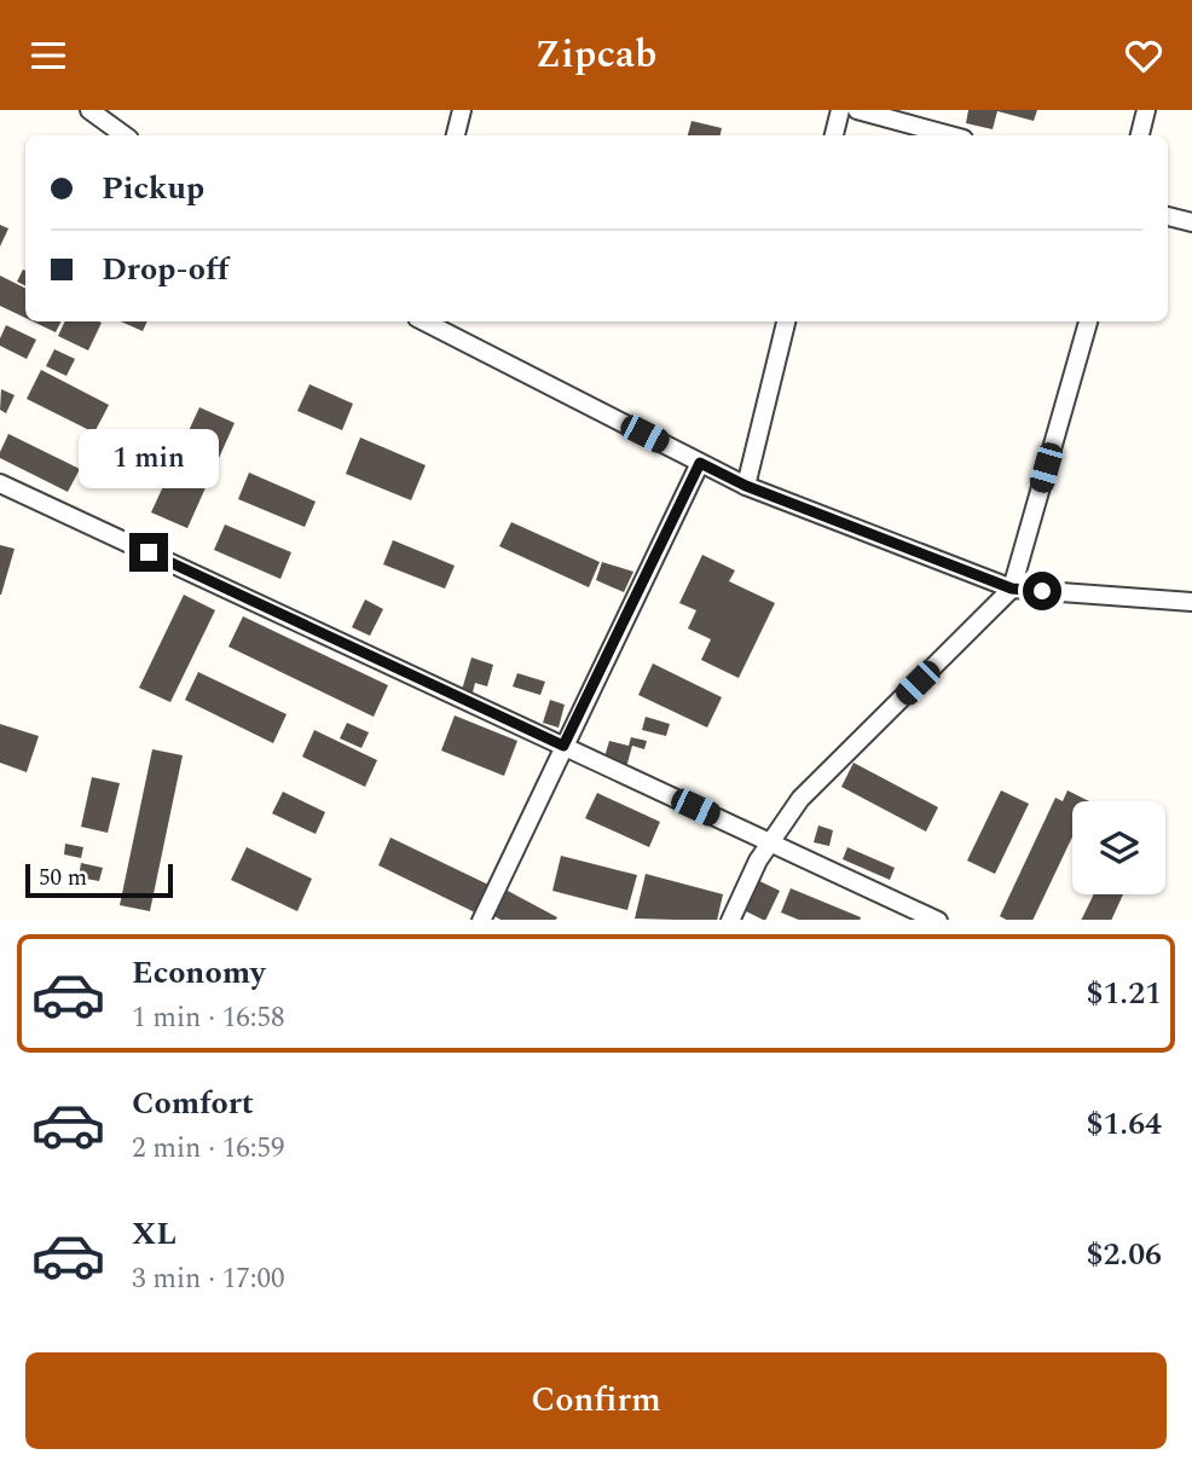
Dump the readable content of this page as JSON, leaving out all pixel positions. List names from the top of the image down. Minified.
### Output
{"scale_bar":"50 m","page":{"header":"Zipcab","banner":["Pickup","Drop-off"],"bubble":"1 min","scale":"50 m","list":[{"name":"Economy","note":"1 min · 16:58","value":"$1.21"},{"name":"Comfort","note":"2 min · 16:59","value":"$1.64"},{"name":"XL","note":"3 min · 17:00","value":"$2.06"}],"buttons":"Confirm"}}
